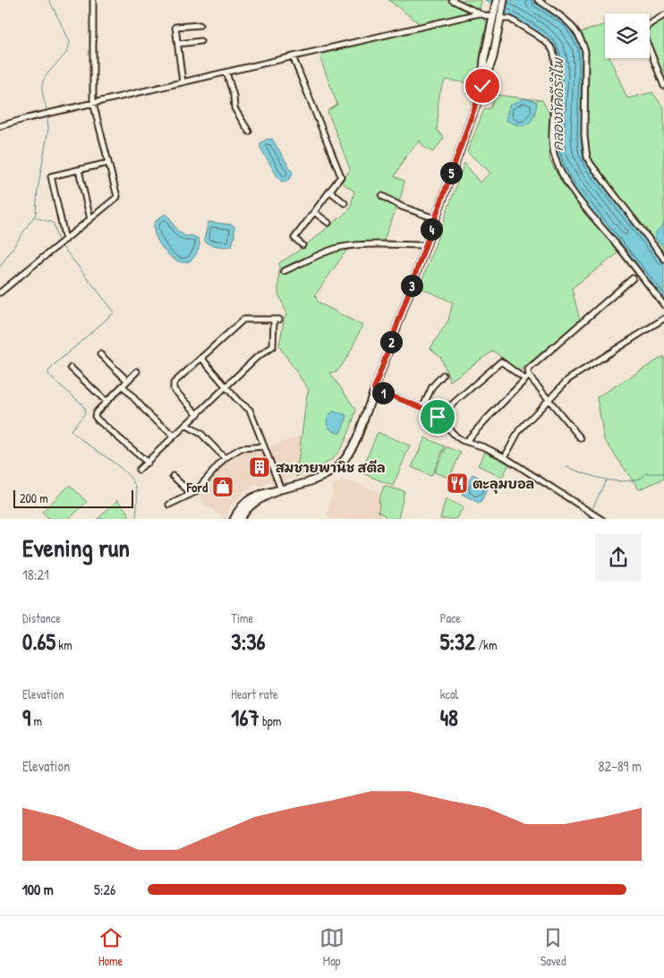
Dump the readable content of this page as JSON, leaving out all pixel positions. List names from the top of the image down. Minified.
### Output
{"water":["คลองภัคดีรำไพ"],"places":{"building":["สมชายพานิช สตีล"],"restaurant":["ตะลุมบอล"],"shop":["Ford"]},"scale_bar":"200 m","page":{"pins":["5","4","3","2","1"],"scale":"200 m","heading":["Evening run","18:21"],"stats":[["Distance","0.65 km"],["Time","3:36"],["Pace","5:32 /km"],["Elevation","9 m"],["Heart rate","167 bpm"],["kcal","48"]],"chart":["Elevation","82–89 m"],"list":[{"name":"100 m","note":"5:26"}],"tabs":["Home","Map","Saved"]}}
